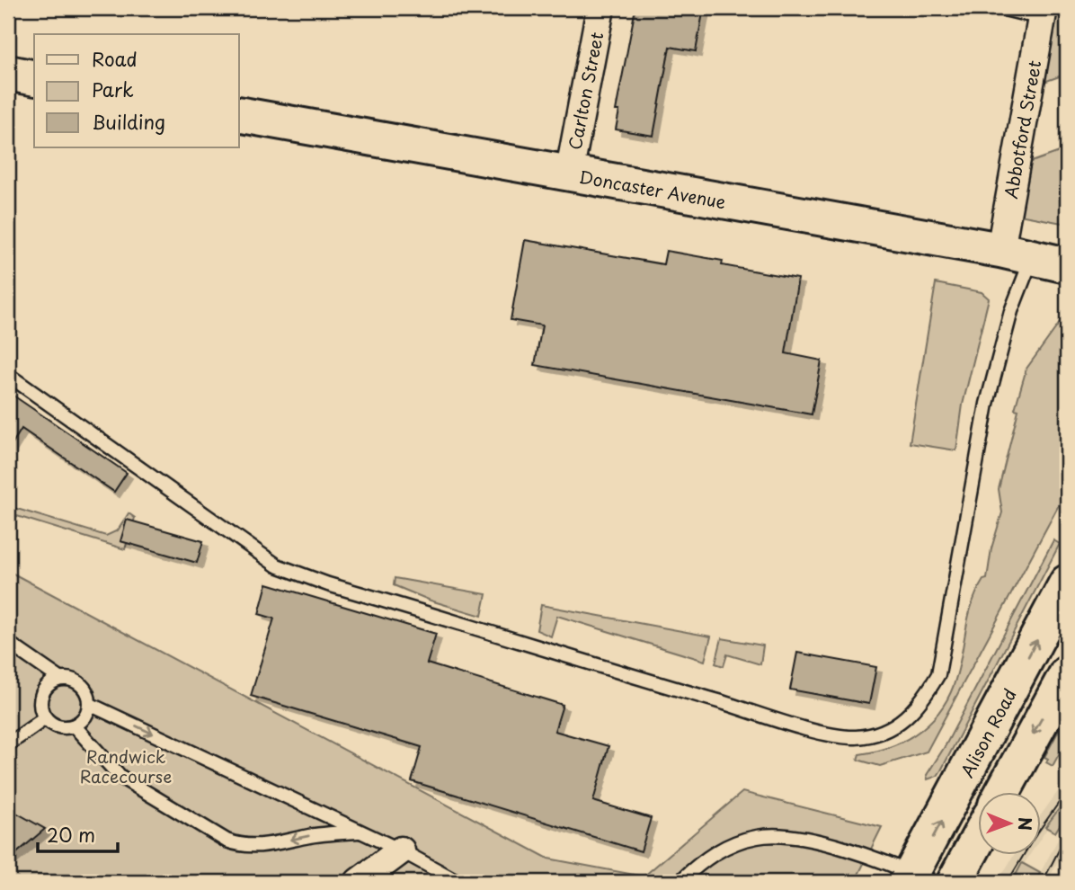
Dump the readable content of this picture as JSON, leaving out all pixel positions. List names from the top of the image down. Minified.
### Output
{"streets":{"main road":["Doncaster Avenue","Alison Road"],"street":["Carlton Street","Abbotford Street"]},"crossings":[["Carlton Street","Doncaster Avenue"],["Abbotford Street","Doncaster Avenue"]],"parks":["Randwick Racecourse"],"legend":["Road","Park","Building"],"scale_bar":"20 m","north":"right"}
